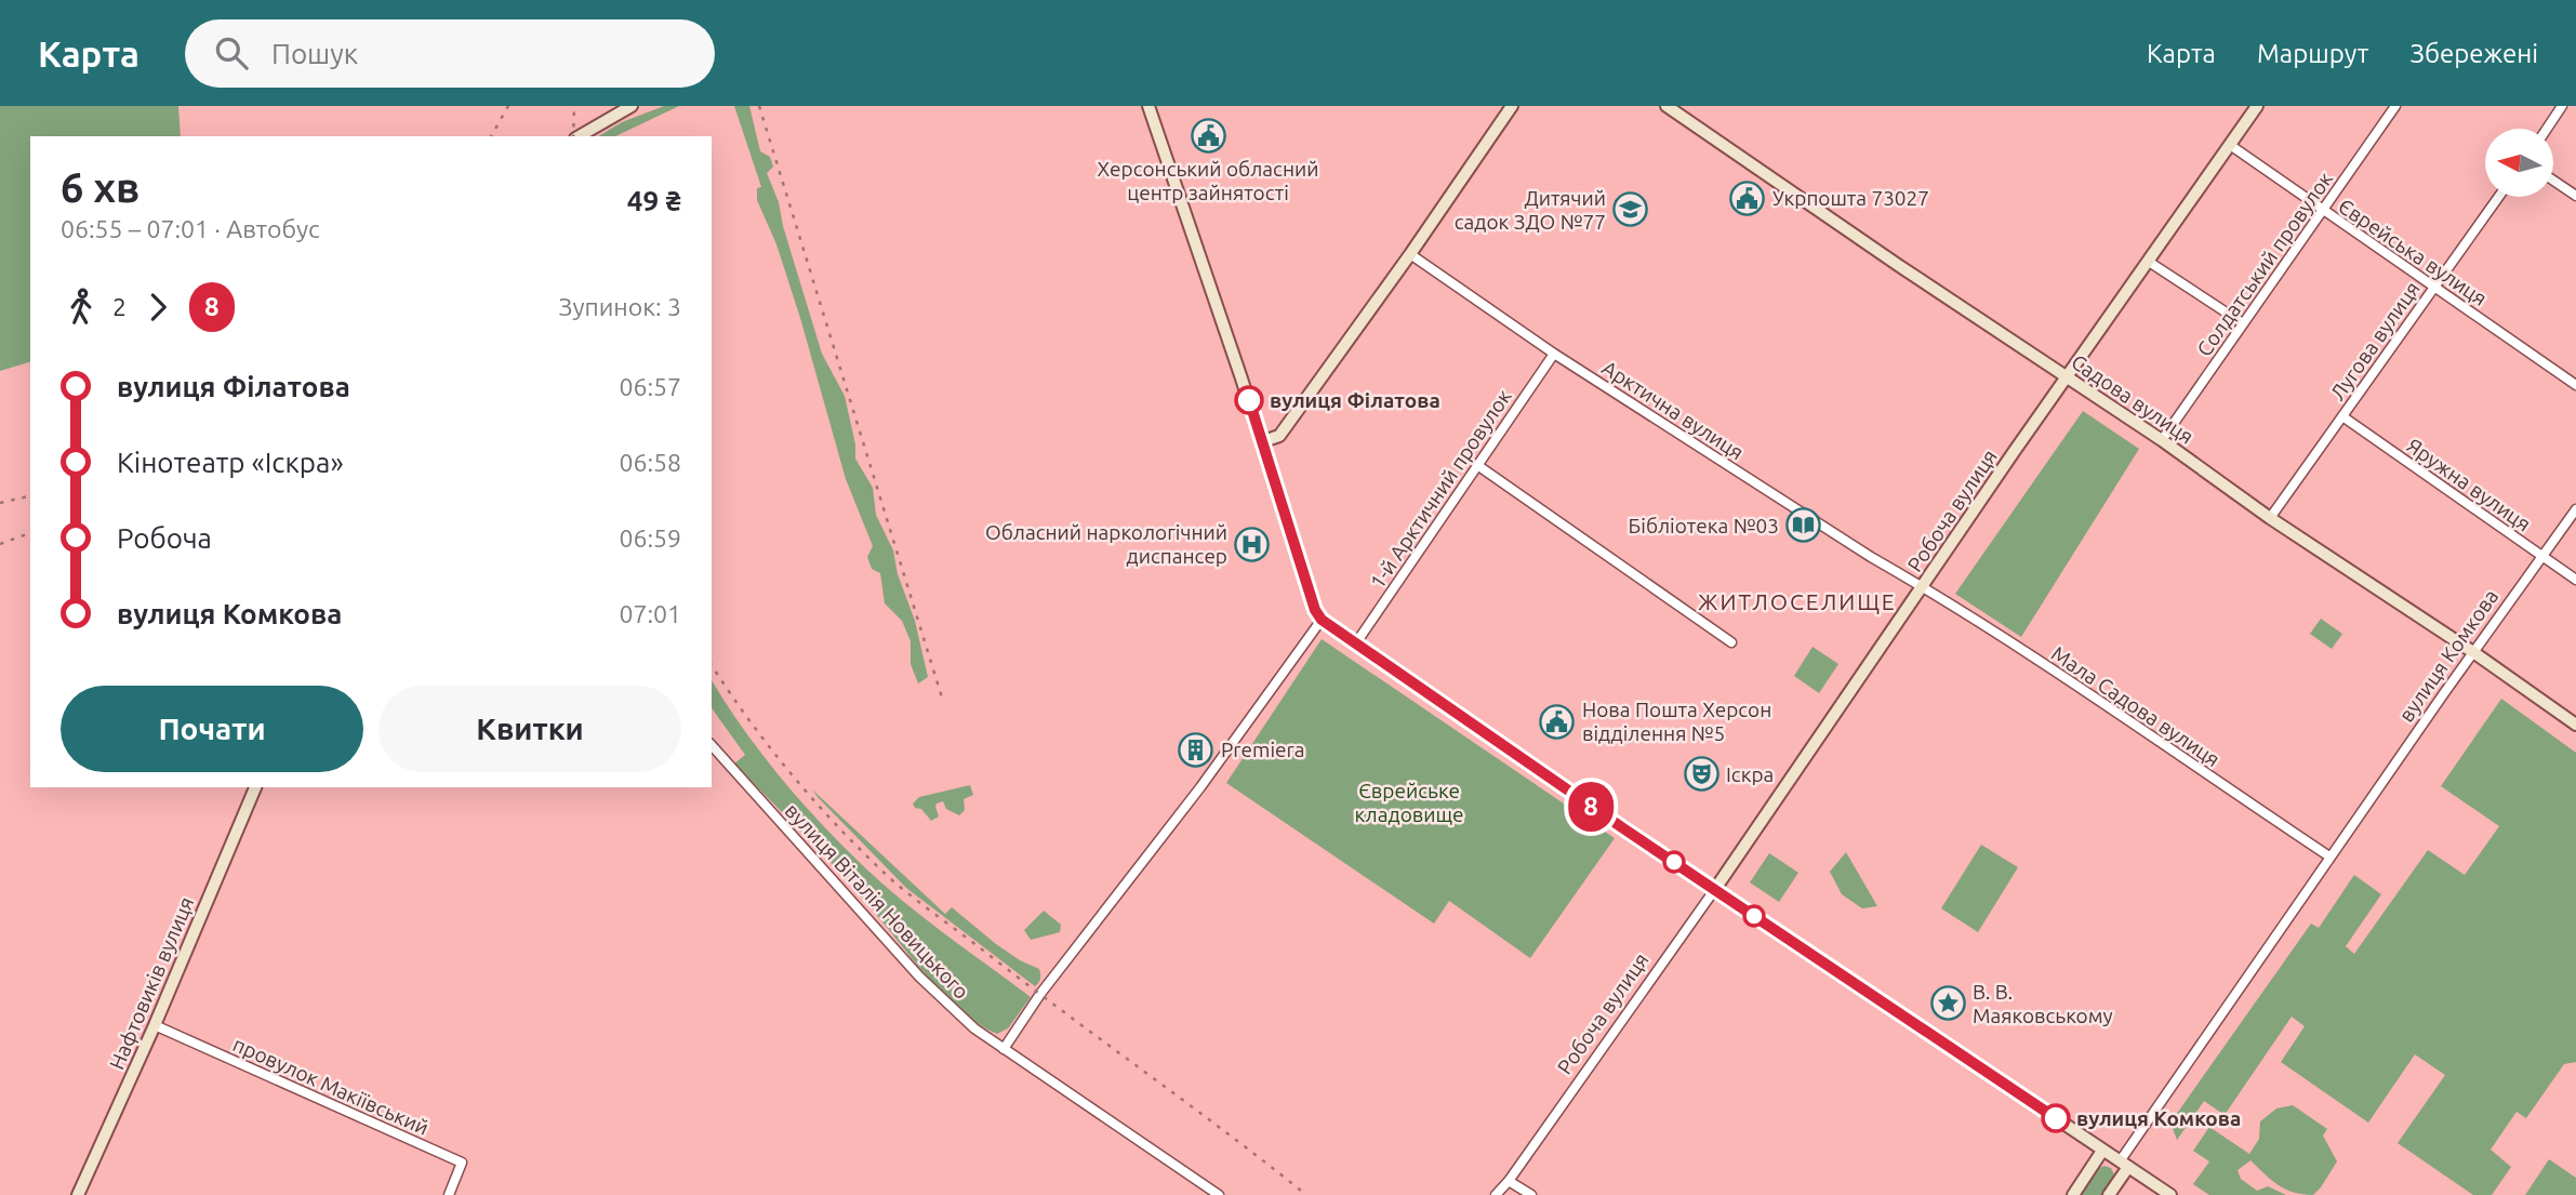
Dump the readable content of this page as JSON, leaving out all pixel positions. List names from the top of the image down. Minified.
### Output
{"streets":{"street":["Єврейська вулиця","Солдатський провулок","Лугова вулиця","Садова вулиця","Арктична вулиця","Яружна вулиця","1-й Арктичний провулок","Робоча вулиця","вулиця Комкова","Мала Садова вулиця","вулиця Віталія Новицького","Нафтовиків вулиця","провулок Макіївський"]},"crossings":[["Єврейська вулиця","Солдатський провулок"],["Єврейська вулиця","Лугова вулиця"],["Єврейська вулиця","Робоча вулиця"],["Солдатський провулок","Садова вулиця"],["Лугова вулиця","Садова вулиця"],["Лугова вулиця","Яружна вулиця"],["Садова вулиця","Робоча вулиця"],["Садова вулиця","вулиця Комкова"],["Арктична вулиця","1-й Арктичний провулок"],["Арктична вулиця","Робоча вулиця"],["Арктична вулиця","Мала Садова вулиця"],["Яружна вулиця","вулиця Комкова"],["Робоча вулиця","Мала Садова вулиця"],["вулиця Комкова","Мала Садова вулиця"],["Нафтовиків вулиця","провулок Макіївський"]],"districts":["ЖИТЛОСЕЛИЩЕ"],"parks":["Єврейське кладовище"],"places":{"public building":["Херсонський обласний центр зайнятості","Укрпошта 73027","Нова Пошта Херсон відділення №5"],"school or university":["Дитячий садок ЗДО №77"],"other":["вулиця Філатова","вулиця Комкова"],"library":["Бібліотека №03"],"hospital":["Обласний наркологічний диспансер"],"building":["Premiera"],"theatre":["Іскра"],"place":["В. В. Маяковському"]},"lines":["bus line 8"],"north":"left","page":{"header":"Карта","search":"Пошук","nav":["Карта","Маршрут","Збережені"],"on_map":"8","heading":["6 хв","06:55 – 07:01 · Автобус","49 ₴"],"legs":["2","8","Зупинок: 3"],"list":[{"name":"вулиця Філатова","value":"06:57"},{"name":"Кінотеатр «Іскра»","value":"06:58"},{"name":"Робоча","value":"06:59"},{"name":"вулиця Комкова","value":"07:01"}],"buttons":["Почати","Квитки"]}}
